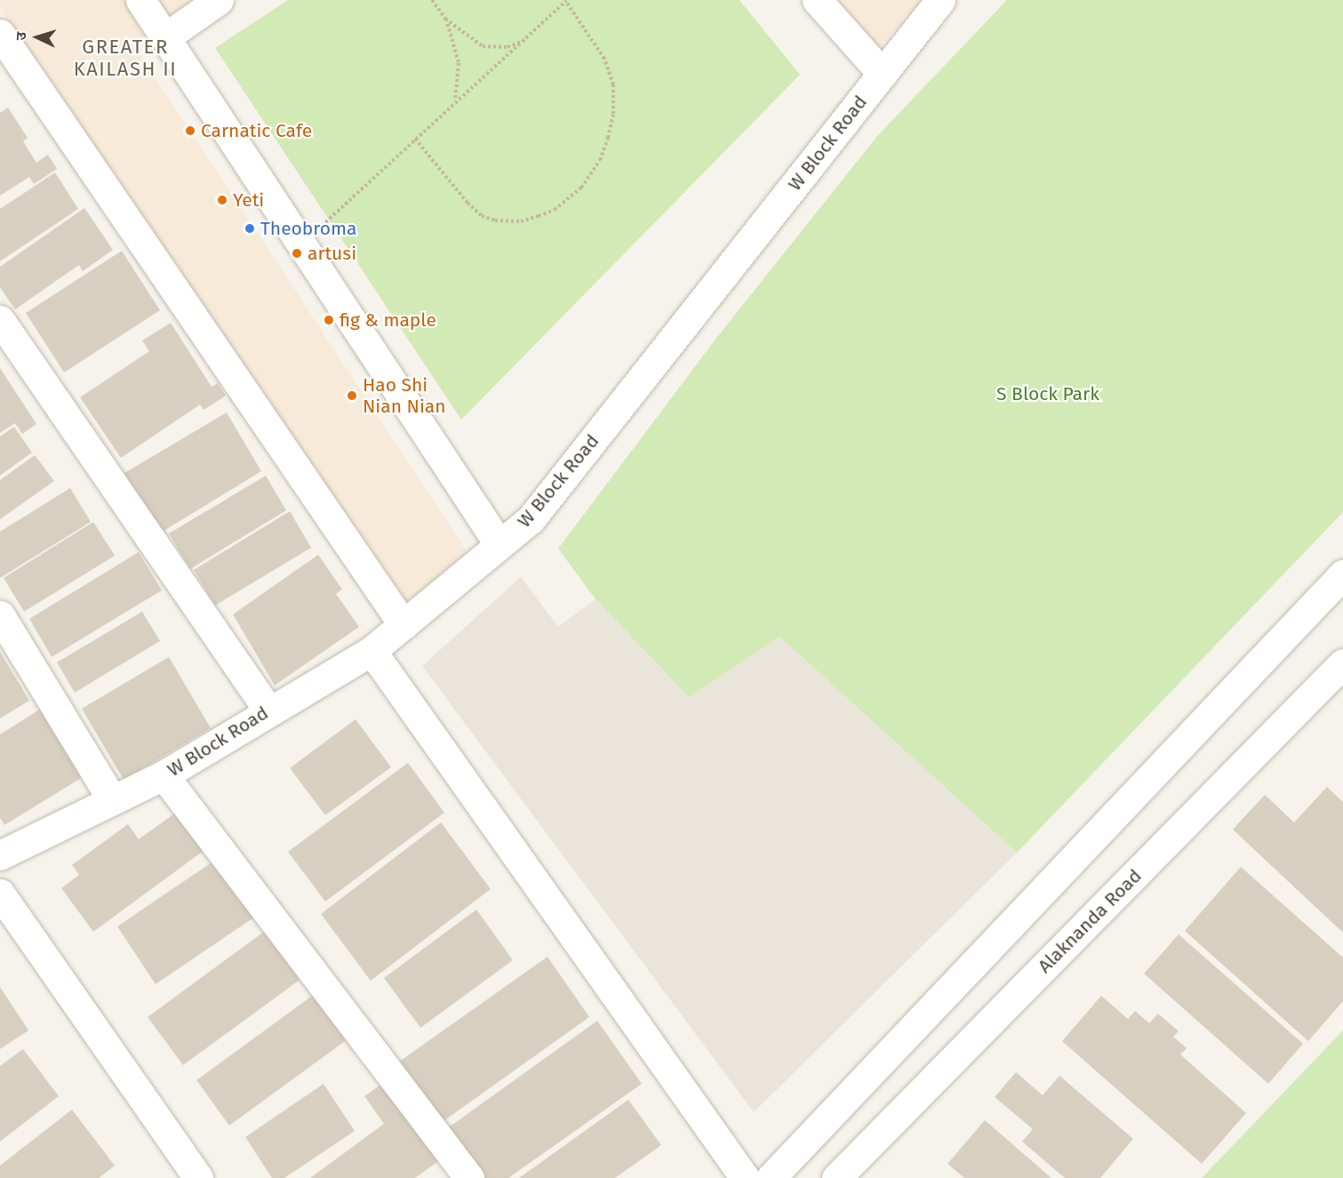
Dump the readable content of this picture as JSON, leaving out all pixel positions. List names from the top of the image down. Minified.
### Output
{"streets":{"street":["W Block Road","Alaknanda Road"]},"districts":["GREATER KAILASH II"],"parks":["S Block Park"],"places":["Carnatic Cafe","Yeti","Theobroma","artusi","fig & maple","Hao Shi Nian Nian"],"north":"left"}
